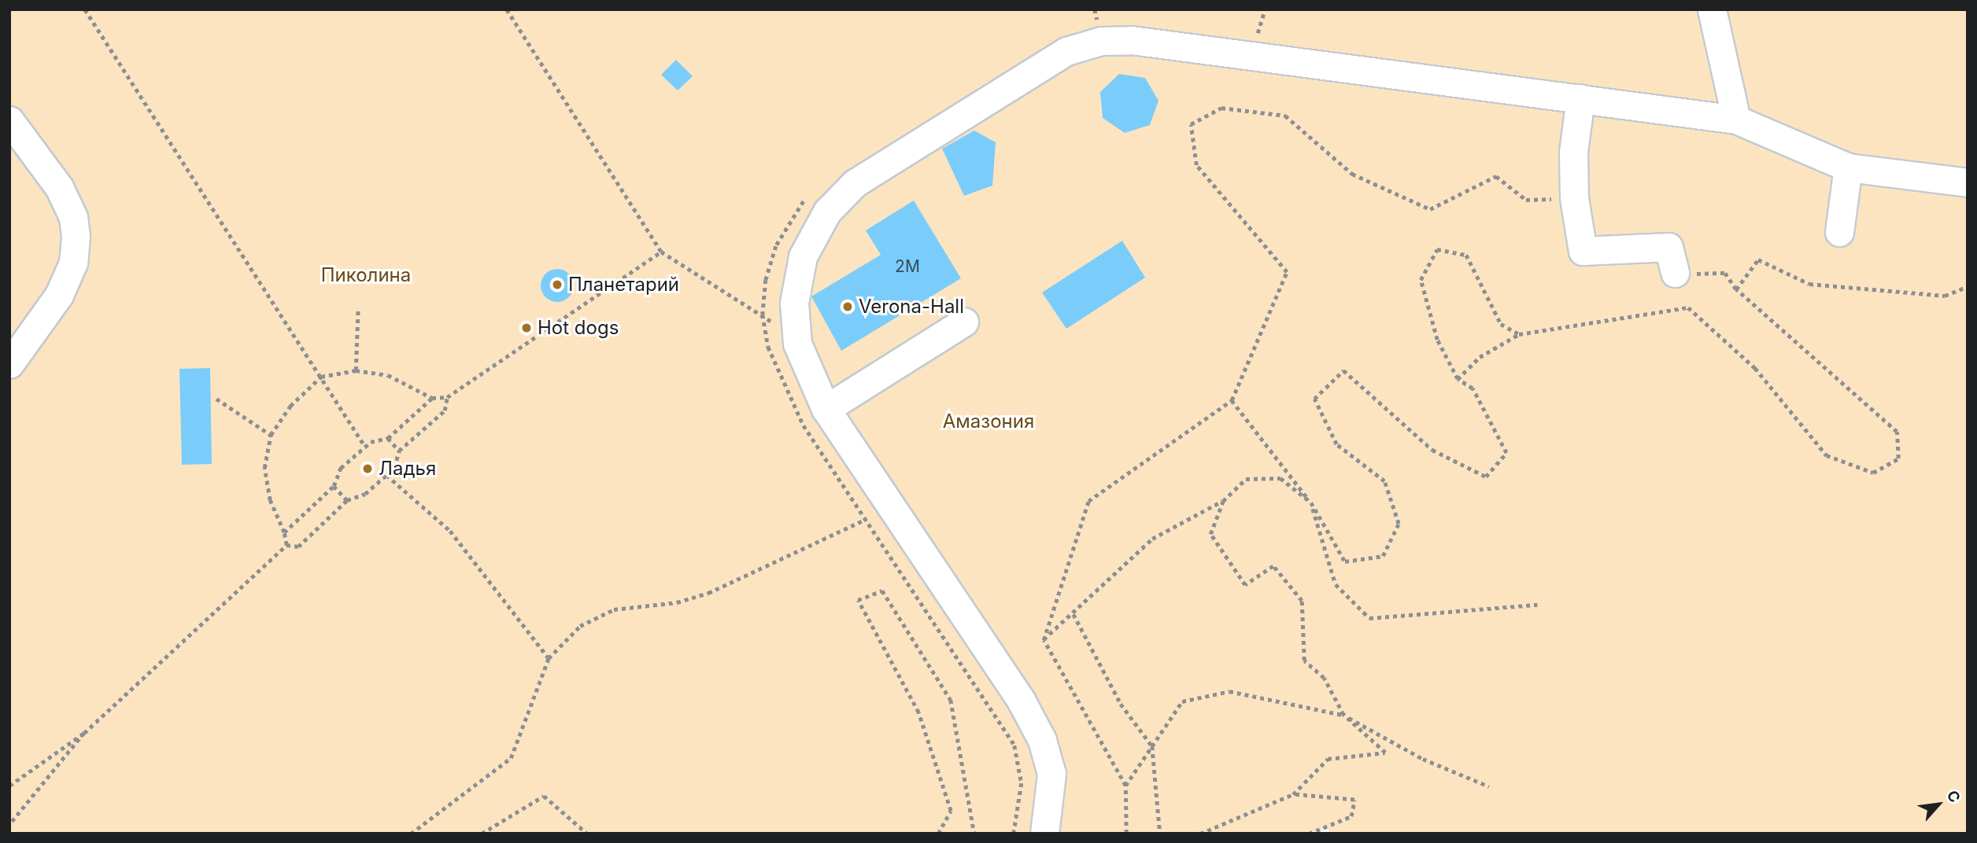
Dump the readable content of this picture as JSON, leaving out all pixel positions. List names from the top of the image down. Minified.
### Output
{"parks":["Пиколина","Амазония"],"places":["Планетарий","Verona-Hall","Hot dogs","Ладья"],"house_numbers":["2М"],"north":"top right"}
